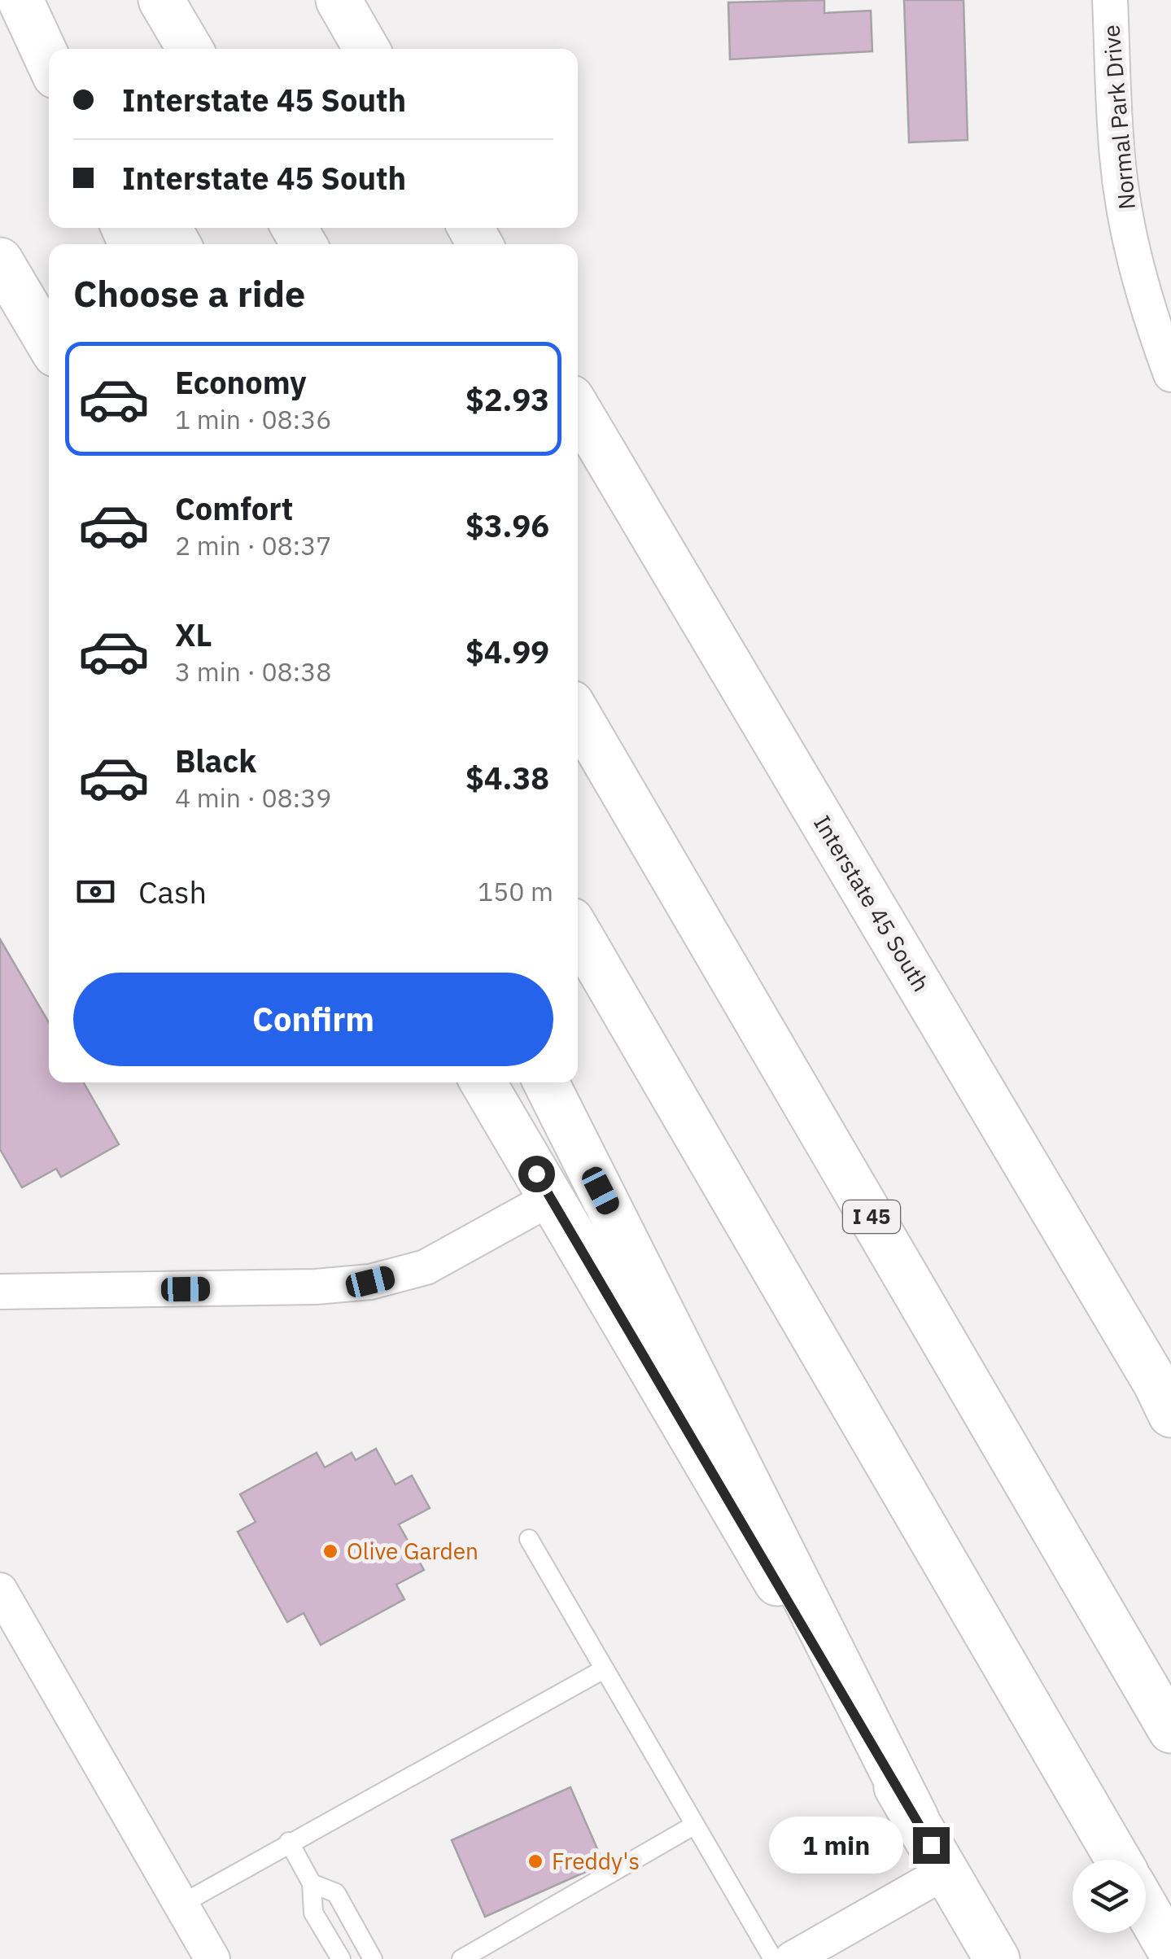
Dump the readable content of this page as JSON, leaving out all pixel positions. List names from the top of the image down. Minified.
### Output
{"streets":{"main road":["Interstate 45 South","I 45"],"street":["Normal Park Drive"]},"places":["Olive Garden","Freddy's"],"page":{"banner":["Interstate 45 South","Interstate 45 South"],"heading":"Choose a ride","list":[{"name":"Economy","note":"1 min · 08:36","value":"$2.93"},{"name":"Comfort","note":"2 min · 08:37","value":"$3.96"},{"name":"XL","note":"3 min · 08:38","value":"$4.99"},{"name":"Black","note":"4 min · 08:39","value":"$4.38"}],"pay":["Cash","150 m"],"buttons":"Confirm","bubble":"1 min"}}
